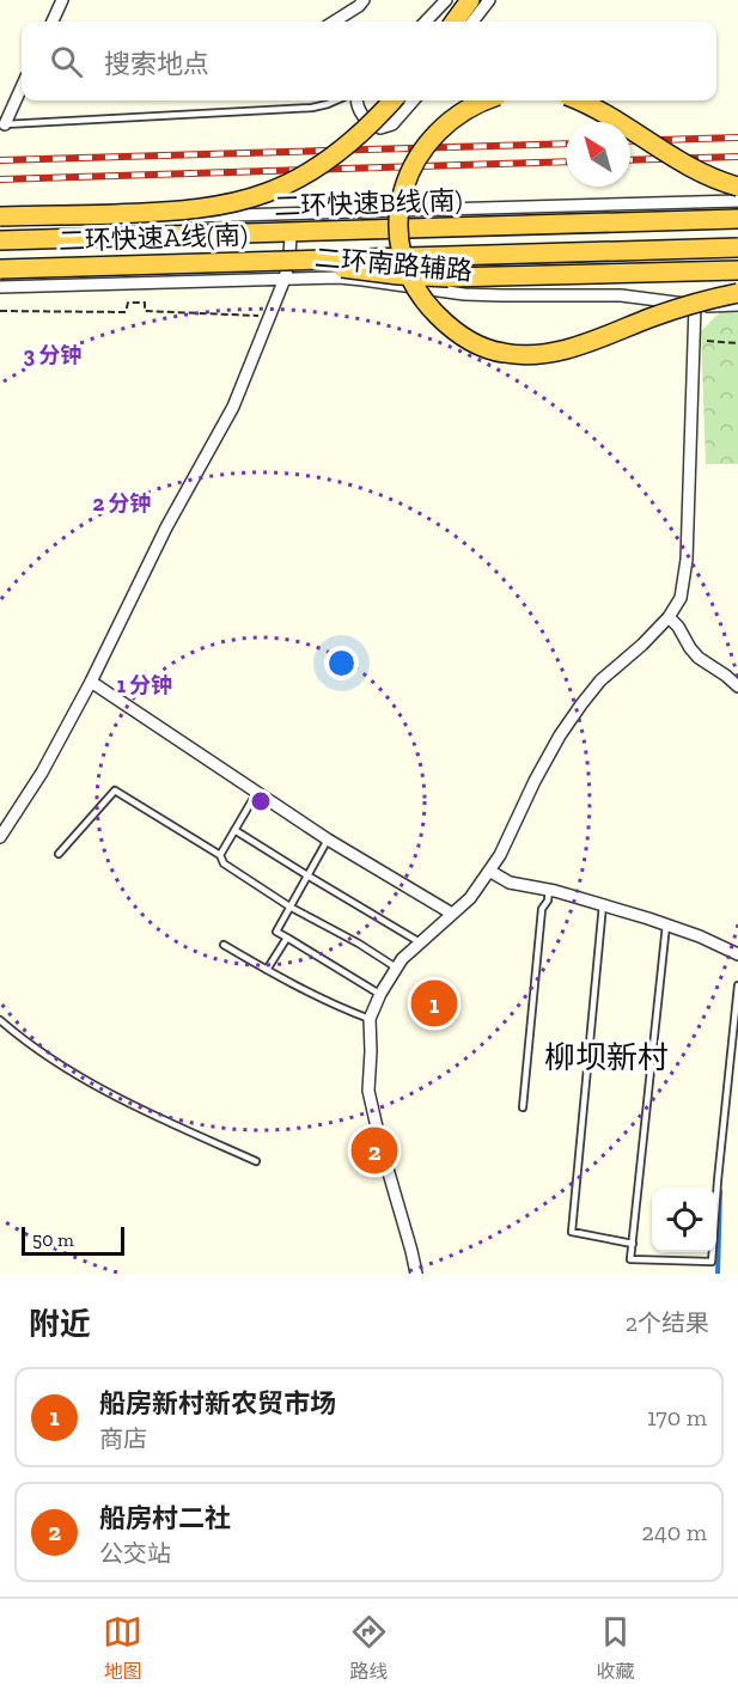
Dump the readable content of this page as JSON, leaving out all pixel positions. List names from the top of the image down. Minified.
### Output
{"streets":{"highway":["二环快速B线(南)","二环快速A线(南)"],"street":["二环南路辅路"]},"districts":["柳坝新村"],"scale_bar":"50 m","north":"top left","page":{"search":"搜索地点","pins":["1","2"],"scale":"50 m","heading":["附近","2个结果"],"list":[{"mark":"1","name":"船房新村新农贸市场","note":"商店","value":"170 m"},{"mark":"2","name":"船房村二社","note":"公交站","value":"240 m"}],"nav":["地图","路线","收藏"]},"rings":["3 分钟","2 分钟","1 分钟"]}
